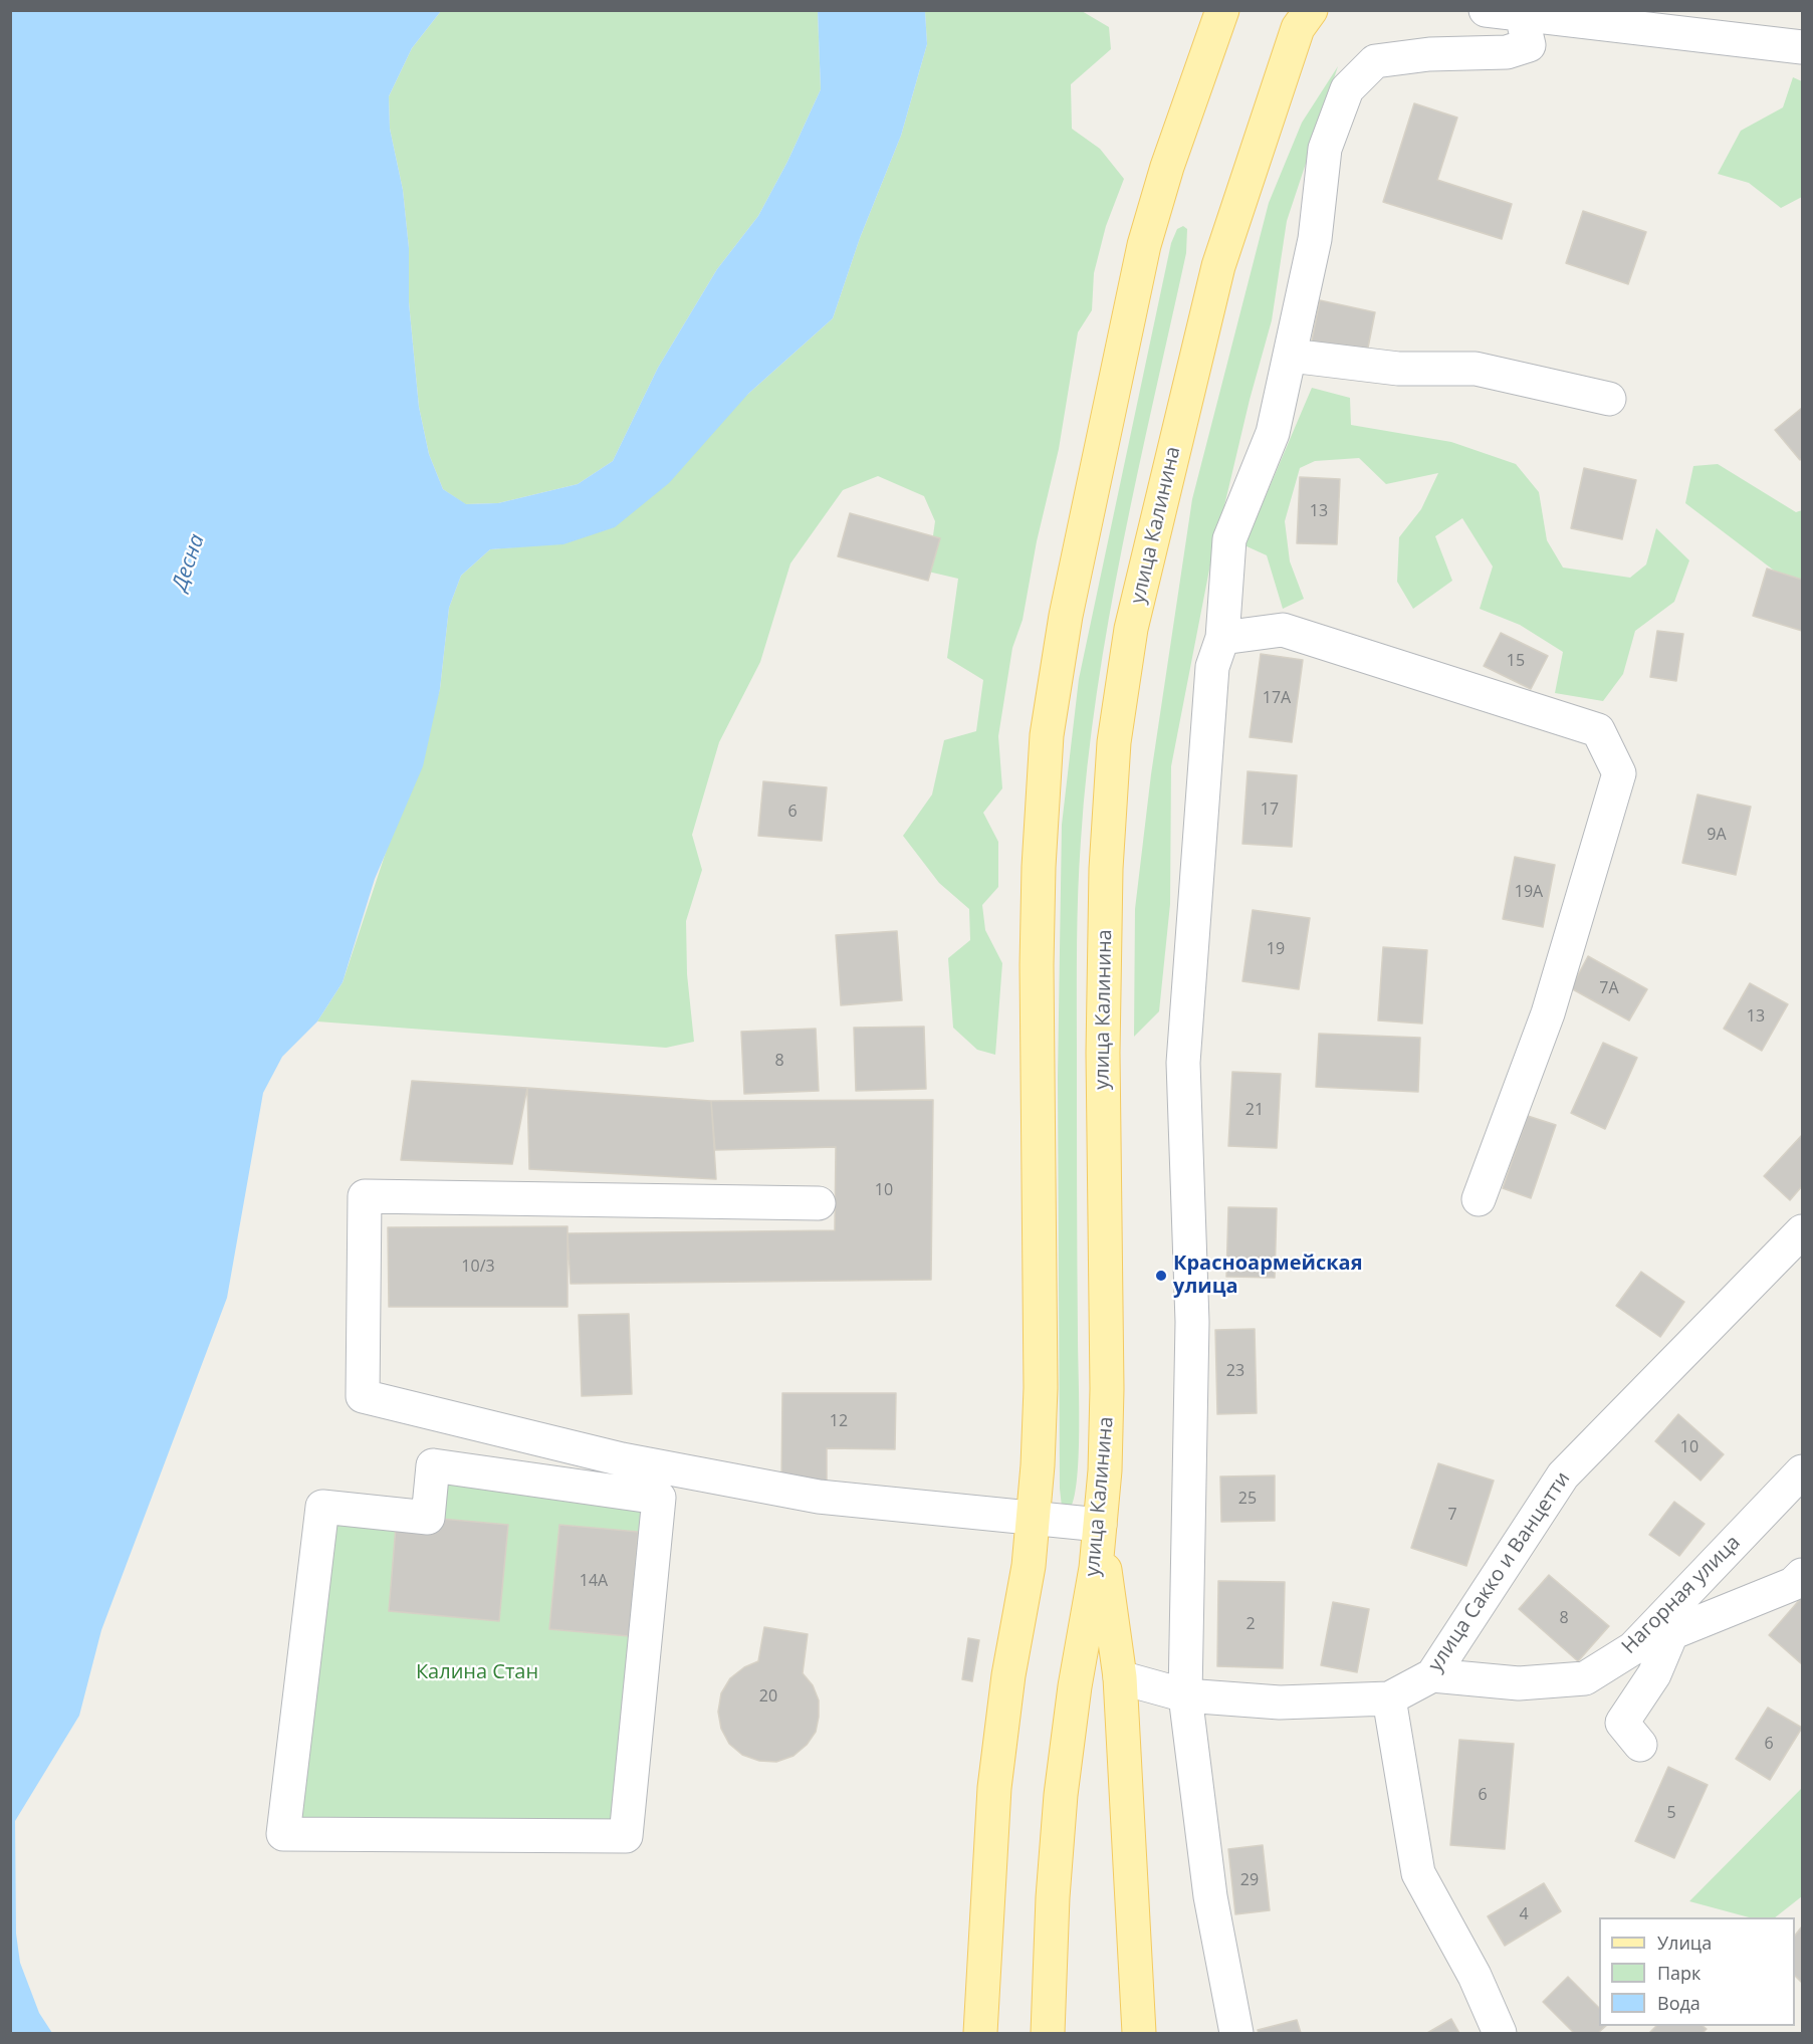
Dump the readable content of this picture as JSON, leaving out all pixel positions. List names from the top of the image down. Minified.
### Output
{"streets":{"main road":["улица Калинина"],"street":["улица Сакко и Ванцетти","Нагорная улица"]},"crossings":[["улица Сакко и Ванцетти","Нагорная улица"]],"water":["Десна"],"parks":["Калина Стан"],"places":["Красноармейская улица"],"house_numbers":["13","15","17А","17","6","9А","19А","19","7А","13","8","21","10","10/3","23","12","10","25","7","14А","8","2","20","6","6","5","29","4"],"legend":["Улица","Парк","Вода"]}
